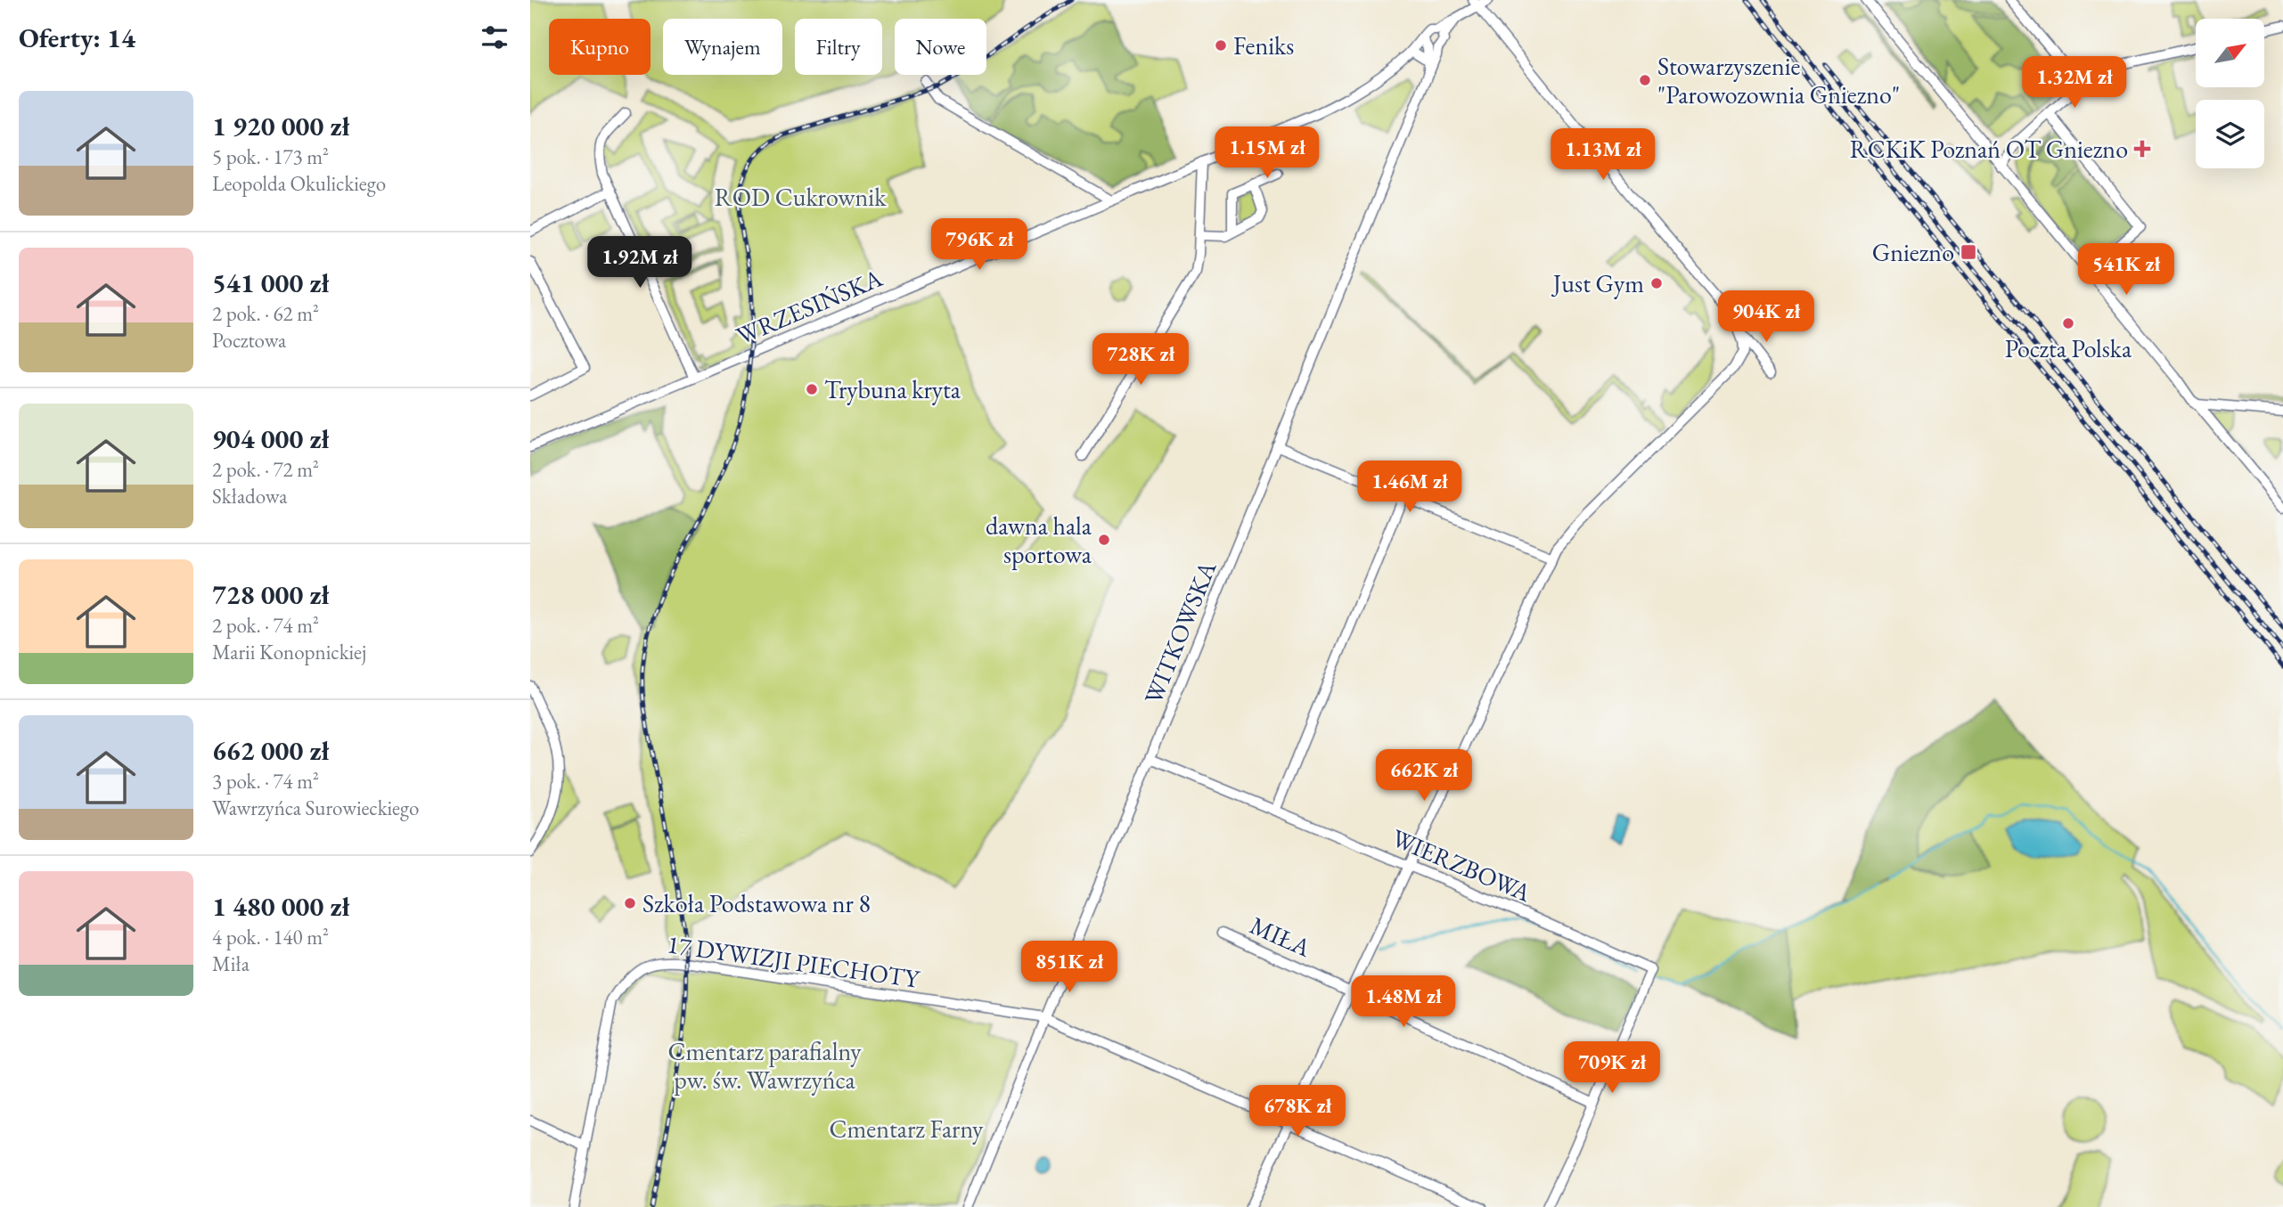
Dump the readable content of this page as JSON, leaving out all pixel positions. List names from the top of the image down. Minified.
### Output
{"streets":{"street":["WRZESIŃSKA","WITKOWSKA","WIERZBOWA","MIŁA","17 DYWIZJI PIECHOTY"]},"crossings":[["WRZESIŃSKA","WITKOWSKA"],["WITKOWSKA","WIERZBOWA"],["WITKOWSKA","17 DYWIZJI PIECHOTY"],["WIERZBOWA","MIŁA"]],"parks":["ROD Cukrownik","Cmentarz parafialny pw. św. Wawrzyńca","Cmentarz Farny"],"places":{"other":["Feniks","Stowarzyszenie \"Parowozownia Gniezno\"","Just Gym","Poczta Polska","Trybuna kryta","dawna hala sportowa","Szkoła Podstawowa nr 8"],"health":["RCKiK Poznań OT Gniezno"],"transit":["Gniezno"]},"north":"top right","page":{"heading":"Oferty: 14","chip":["Kupno","Wynajem","Filtry","Nowe"],"price":["1.32M zł","1.15M zł","1.13M zł","796K zł","1.92M zł","541K zł","904K zł","728K zł","1.46M zł","662K zł","851K zł","1.48M zł","709K zł","678K zł"],"list":[{"name":"1 920 000 zł","note":"5 pok. · 173 m² · Leopolda Okulickiego"},{"name":"541 000 zł","note":"2 pok. · 62 m² · Pocztowa"},{"name":"904 000 zł","note":"2 pok. · 72 m² · Składowa"},{"name":"728 000 zł","note":"2 pok. · 74 m² · Marii Konopnickiej"},{"name":"662 000 zł","note":"3 pok. · 74 m² · Wawrzyńca Surowieckiego"},{"name":"1 480 000 zł","note":"4 pok. · 140 m² · Miła"}]}}
